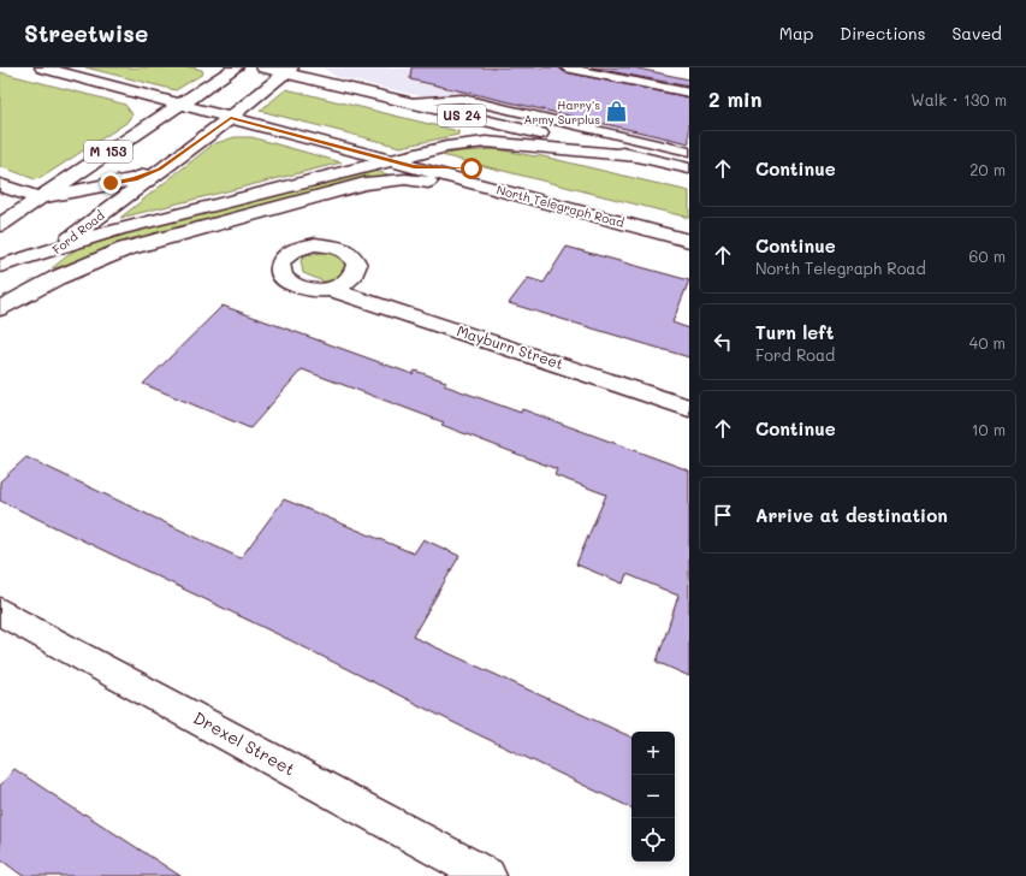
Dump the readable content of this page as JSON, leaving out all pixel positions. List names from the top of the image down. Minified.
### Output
{"streets":{"main road":["US 24","M 153","North Telegraph Road","Ford Road","Mayburn Street","Drexel Street"]},"crossings":[["US 24","Ford Road"],["M 153","North Telegraph Road"],["North Telegraph Road","Ford Road"]],"places":{"shop":["Harry's Army Surplus"]},"page":{"header":"Streetwise","nav":["Map","Directions","Saved"],"heading":["2 min","Walk · 130 m"],"list":[["Continue","20 m"],["Continue","North Telegraph Road","60 m"],["Turn left","Ford Road","40 m"],["Continue","10 m"],"Arrive at destination"],"map_buttons":["+","−"]}}
